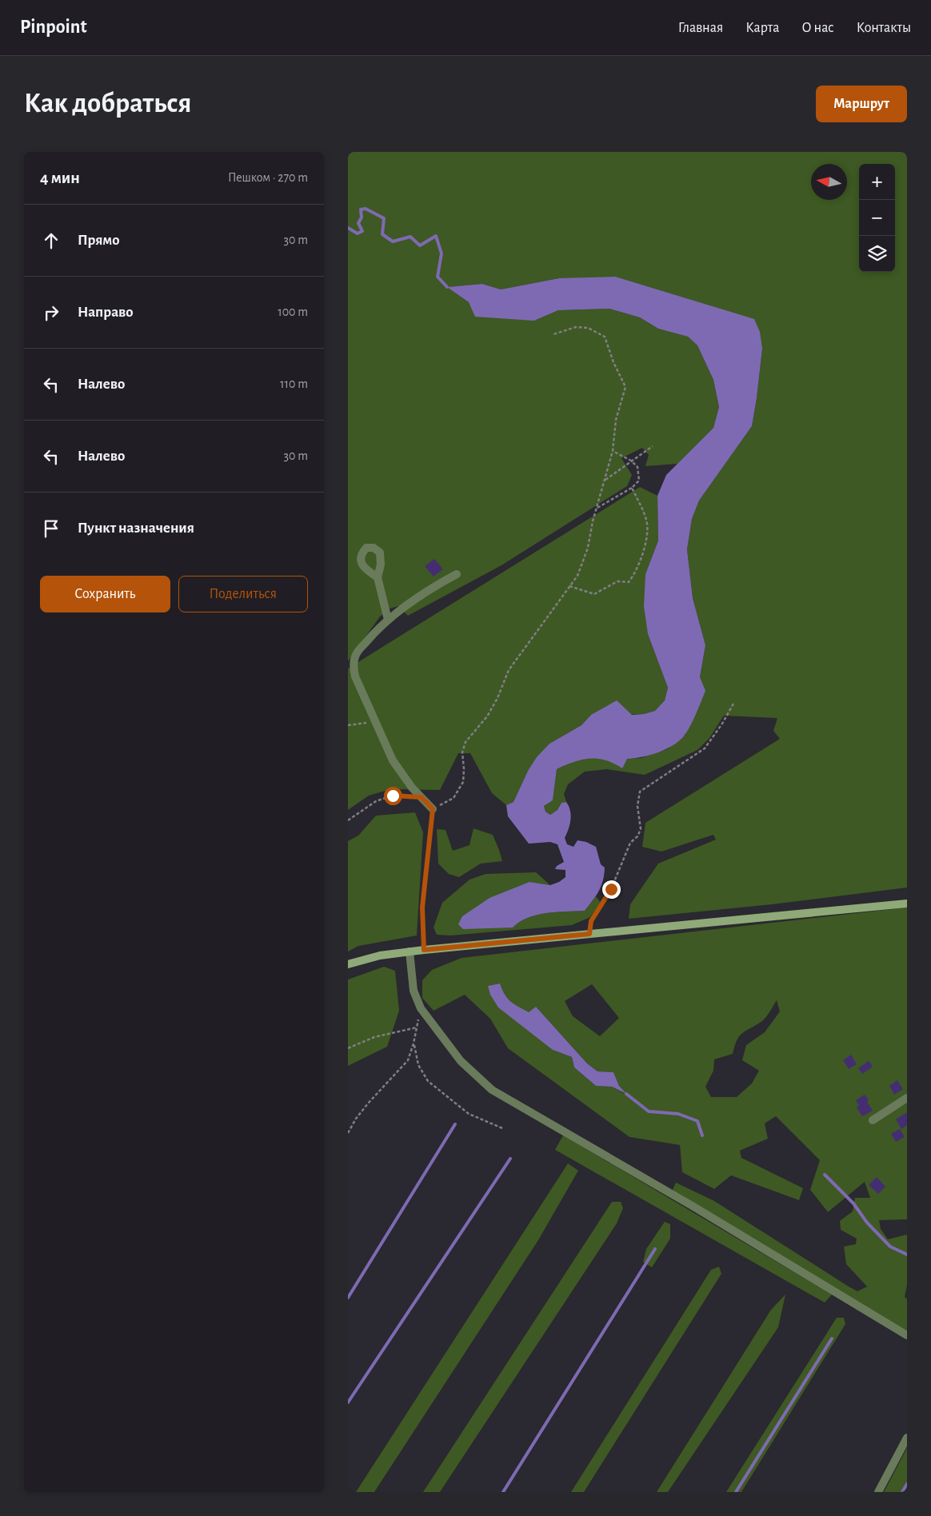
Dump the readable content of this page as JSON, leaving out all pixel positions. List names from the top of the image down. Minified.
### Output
{"north":"left","page":{"header":"Pinpoint","nav":["Главная","Карта","О нас","Контакты"],"buttons":["Маршрут",["Сохранить","Поделиться"]],"title":"Как добраться","heading":["4 мин","Пешком · 270 m"],"map_buttons":["+","−"],"list":[["Прямо","30 m"],["Направо","100 m"],["Налево","110 m"],["Налево","30 m"],"Пункт назначения"]}}
